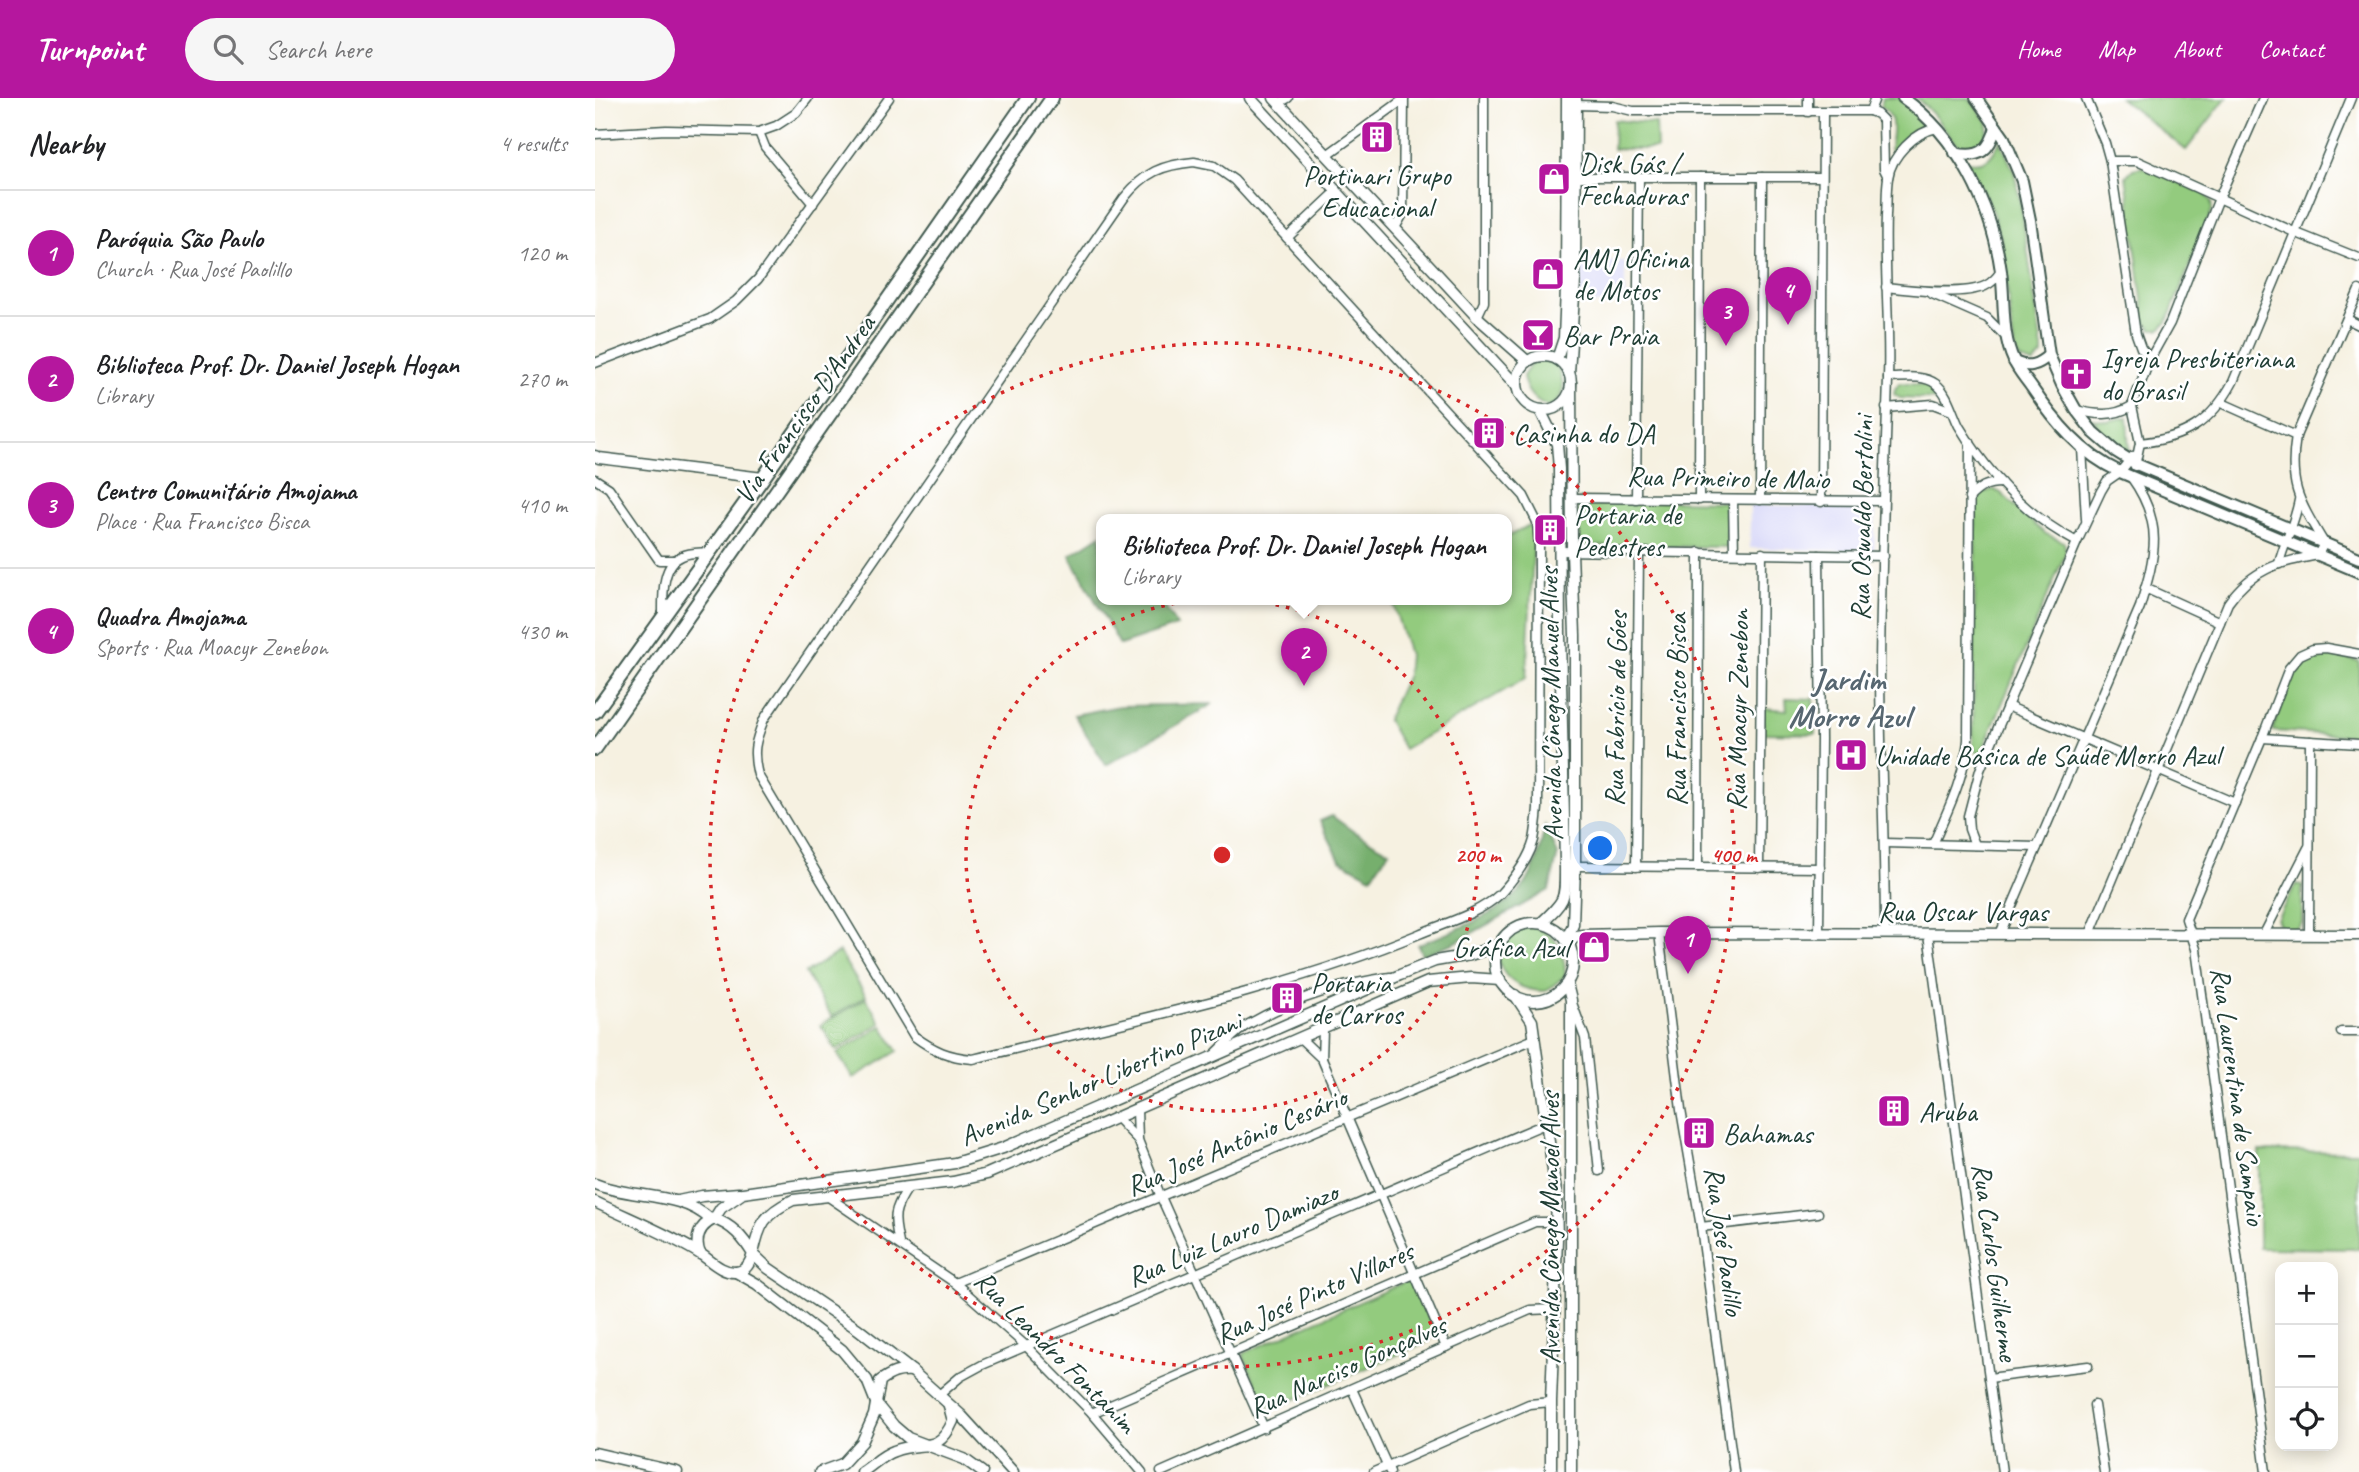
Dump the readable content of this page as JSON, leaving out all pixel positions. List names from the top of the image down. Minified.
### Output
{"streets":{"highway":["Via Francisco D'Andrea"],"street":["Rua Primeiro de Maio","Rua Oswaldo Bertolini","Avenida Cônego Manuel Alves","Rua Fabrício de Góes","Rua Francisco Bisca","Rua Moacyr Zenebon","Rua Oscar Vargas","Avenida Senhor Libertino Pizani","Rua Laurentina de Sampaio","Rua José Antônio Cesário","Avenida Cônego Manoel Alves","Rua Luiz Lauro Damiazo","Rua José Paolillo","Rua Carlos Guilherme","Rua José Pinto Villares","Rua Leandro Fontanim","Rua Narciso Gonçalves"]},"crossings":[["Rua Primeiro de Maio","Rua Oswaldo Bertolini"],["Rua Primeiro de Maio","Avenida Cônego Manuel Alves"],["Rua Oswaldo Bertolini","Rua Oscar Vargas"],["Avenida Cônego Manuel Alves","Rua Oscar Vargas"],["Avenida Cônego Manuel Alves","Avenida Senhor Libertino Pizani"],["Avenida Cônego Manuel Alves","Avenida Cônego Manoel Alves"],["Rua Oscar Vargas","Avenida Senhor Libertino Pizani"],["Rua Oscar Vargas","Rua Laurentina de Sampaio"],["Rua Oscar Vargas","Avenida Cônego Manoel Alves"],["Rua Oscar Vargas","Rua José Paolillo"],["Rua Oscar Vargas","Rua Carlos Guilherme"],["Avenida Senhor Libertino Pizani","Avenida Cônego Manoel Alves"],["Avenida Senhor Libertino Pizani","Rua Leandro Fontanim"],["Rua José Antônio Cesário","Avenida Cônego Manoel Alves"],["Rua José Antônio Cesário","Rua Leandro Fontanim"],["Avenida Cônego Manoel Alves","Rua Luiz Lauro Damiazo"],["Avenida Cônego Manoel Alves","Rua José Pinto Villares"],["Avenida Cônego Manoel Alves","Rua Narciso Gonçalves"],["Rua Luiz Lauro Damiazo","Rua Leandro Fontanim"],["Rua José Pinto Villares","Rua Leandro Fontanim"]],"districts":["Jardim Morro Azul"],"places":{"building":["Portinari Grupo Educacional","Casinha do DA","Portaria de Pedestres","Portaria de Carros","Aruba","Bahamas"],"shop":["Disk Gás / Fechaduras","AMJ Oficina de Motos","Gráfica Azul"],"bar":["Bar Praia"],"church":["Igreja Presbiteriana do Brasil"],"hospital":["Unidade Básica de Saúde Morro Azul"]},"page":{"header":"Turnpoint","search":"Search here","nav":["Home","Map","About","Contact"],"heading":["Nearby","4 results"],"list":[{"mark":"1","name":"Paróquia São Paulo","note":"Church · Rua José Paolillo","value":"120 m"},{"mark":"2","name":"Biblioteca Prof. Dr. Daniel Joseph Hogan","note":"Library","value":"270 m"},{"mark":"3","name":"Centro Comunitário Amojama","note":"Place · Rua Francisco Bisca","value":"410 m"},{"mark":"4","name":"Quadra Amojama","note":"Sports · Rua Moacyr Zenebon","value":"430 m"}],"pins":["4","3","2","1"],"popup":["Biblioteca Prof. Dr. Daniel Joseph Hogan","Library"],"map_buttons":["+","−"]},"rings":["200 m","400 m"]}
